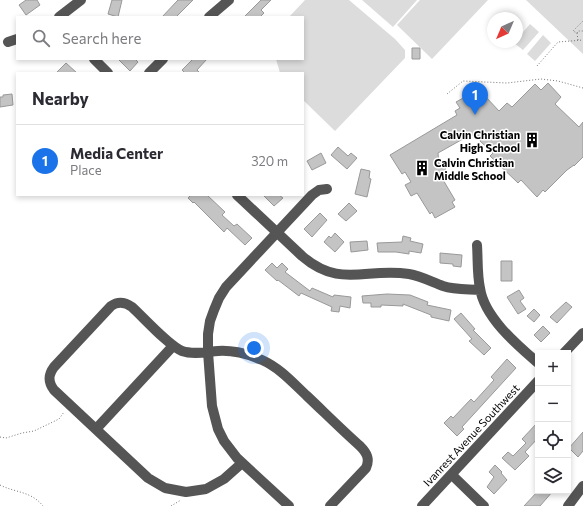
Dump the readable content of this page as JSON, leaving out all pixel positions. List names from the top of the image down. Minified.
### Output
{"streets":{"street":["Ivanrest Avenue Southwest"]},"places":{"building":["Calvin Christian High School","Calvin Christian Middle School"]},"north":"bottom left","page":{"search":"Search here","heading":"Nearby","pins":"1","list":[{"mark":"1","name":"Media Center","note":"Place","value":"320 m"}],"map_buttons":["+","−"]}}
